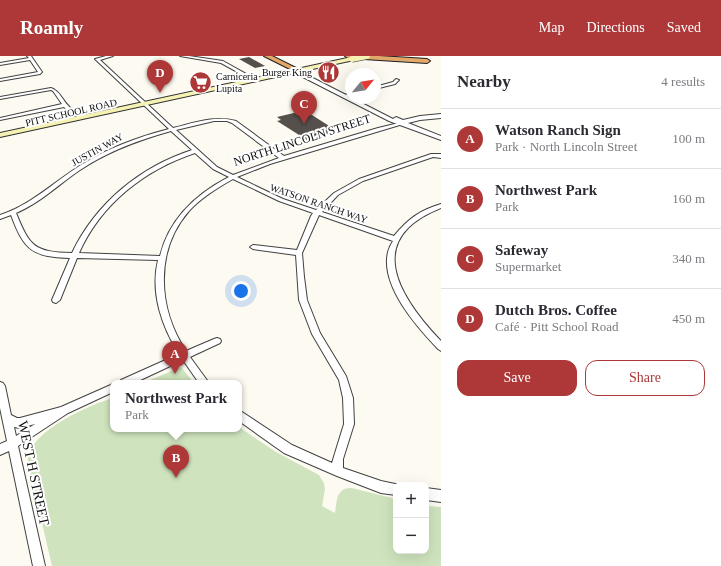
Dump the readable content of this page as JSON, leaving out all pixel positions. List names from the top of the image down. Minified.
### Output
{"streets":{"main road":["PITT SCHOOL ROAD"],"street":["NORTH LINCOLN STREET","JUSTIN WAY","WATSON RANCH WAY","WEST H STREET"]},"crossings":[["PITT SCHOOL ROAD","WATSON RANCH WAY"],["NORTH LINCOLN STREET","JUSTIN WAY"],["NORTH LINCOLN STREET","WATSON RANCH WAY"],["JUSTIN WAY","WATSON RANCH WAY"]],"places":{"restaurant":["Burger King"],"supermarket":["Carniceria Lupita"]},"north":"top right","page":{"header":"Roamly","nav":["Map","Directions","Saved"],"heading":["Nearby","4 results"],"pins":["D","C","A","B"],"list":[{"mark":"A","name":"Watson Ranch Sign","note":"Park · North Lincoln Street","value":"100 m"},{"mark":"B","name":"Northwest Park","note":"Park","value":"160 m"},{"mark":"C","name":"Safeway","note":"Supermarket","value":"340 m"},{"mark":"D","name":"Dutch Bros. Coffee","note":"Café · Pitt School Road","value":"450 m"}],"buttons":["Save","Share"],"popup":["Northwest Park","Park"],"map_buttons":["+","−"]}}
